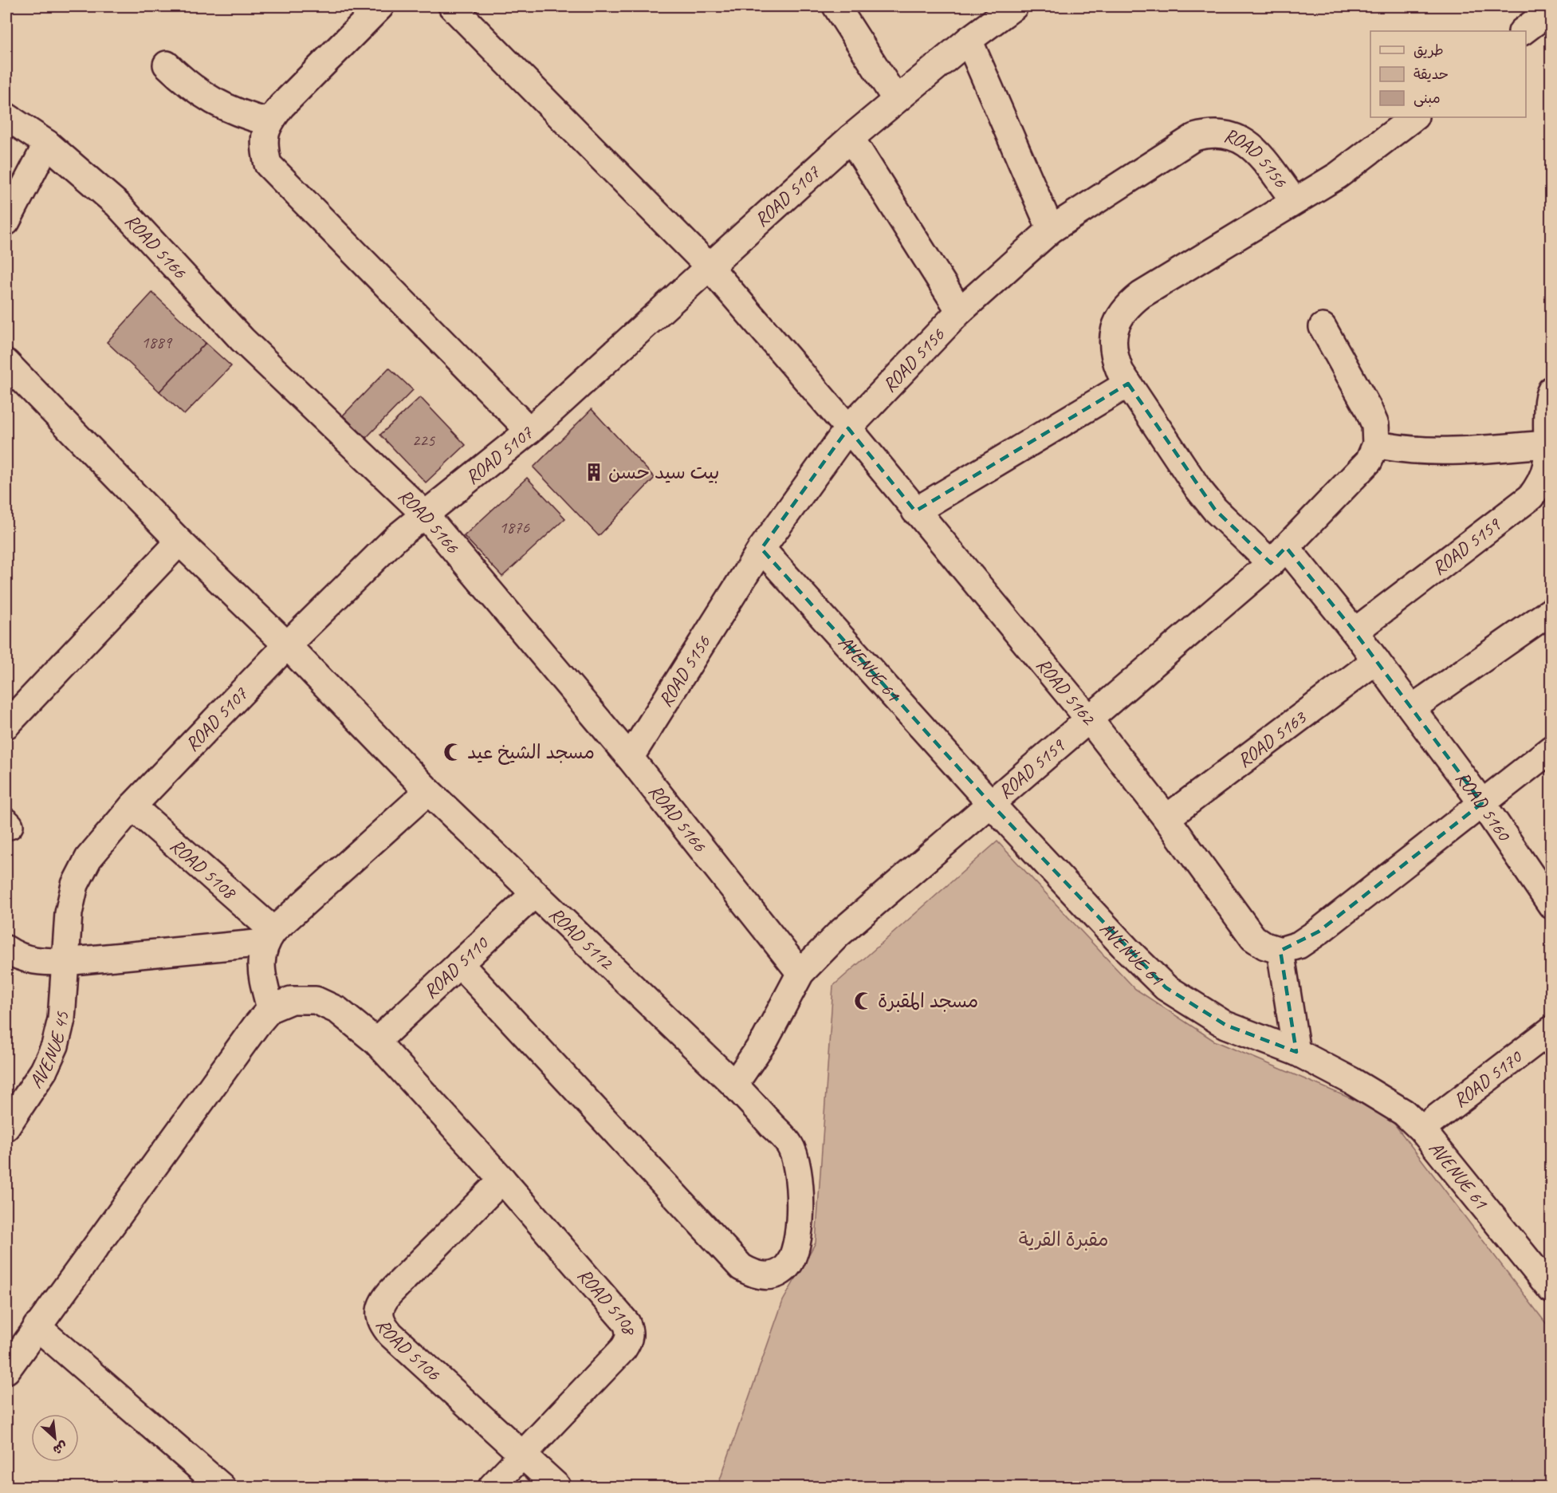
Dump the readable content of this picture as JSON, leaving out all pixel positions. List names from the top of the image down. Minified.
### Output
{"streets":{"street":["ROAD 5156","ROAD 5107","ROAD 5166","ROAD 5159","AVENUE 61","ROAD 5162","ROAD 5163","ROAD 5160","ROAD 5108","ROAD 5112","ROAD 5110","AVENUE 45","ROAD 5170","ROAD 5106"]},"crossings":[["ROAD 5156","ROAD 5166"],["ROAD 5156","ROAD 5159"],["ROAD 5156","AVENUE 61"],["ROAD 5156","ROAD 5162"],["ROAD 5107","ROAD 5166"],["ROAD 5107","ROAD 5162"],["ROAD 5107","ROAD 5108"],["ROAD 5107","ROAD 5112"],["ROAD 5107","AVENUE 45"],["ROAD 5166","ROAD 5159"],["ROAD 5159","AVENUE 61"],["ROAD 5159","ROAD 5162"],["ROAD 5159","ROAD 5160"],["ROAD 5159","ROAD 5112"],["AVENUE 61","ROAD 5170"],["ROAD 5162","ROAD 5163"],["ROAD 5163","ROAD 5160"],["ROAD 5108","ROAD 5106"],["ROAD 5112","ROAD 5110"]],"parks":["مقبرة القرية"],"places":{"building":["بيت سيد حسن"],"mosque":["مسجد الشيخ عيد","مسجد المقبرة"]},"house_numbers":["1889","225","1876"],"legend":["طريق","حديقة","مبنى"],"north":"bottom right"}
